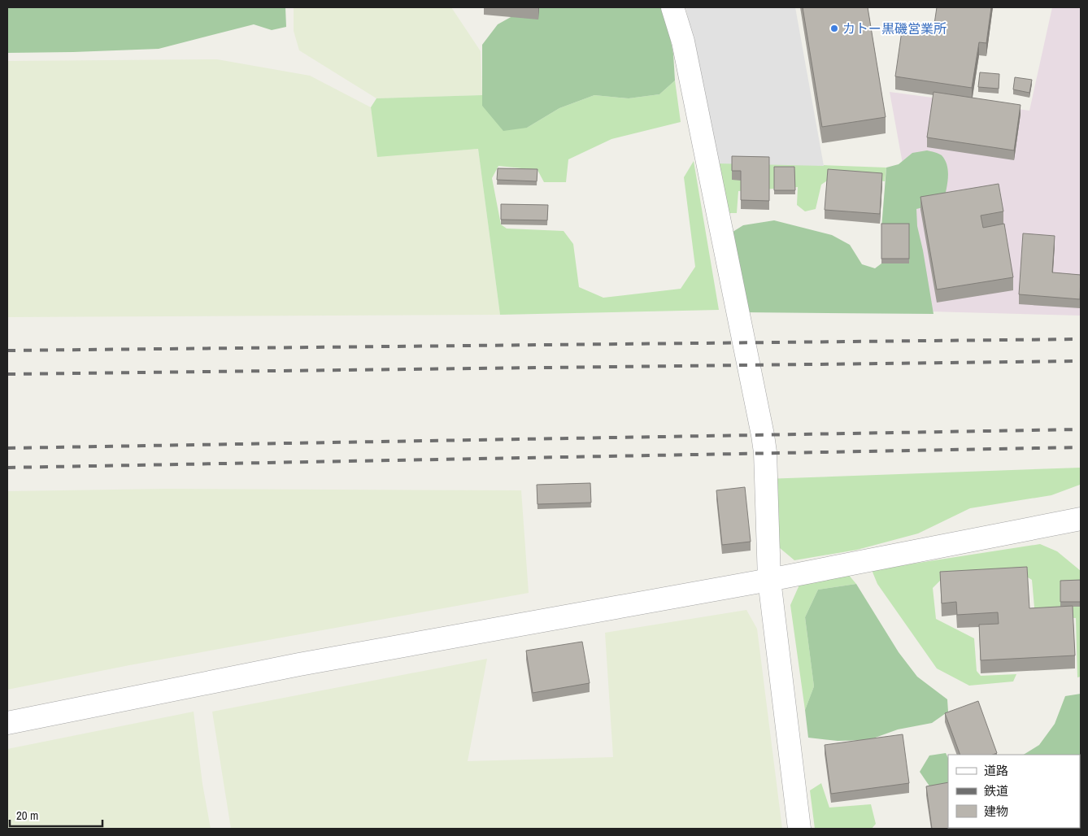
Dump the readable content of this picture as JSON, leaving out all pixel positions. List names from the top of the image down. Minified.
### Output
{"places":["カトー黒磯営業所"],"legend":["道路","鉄道","建物"],"scale_bar":"20 m"}
